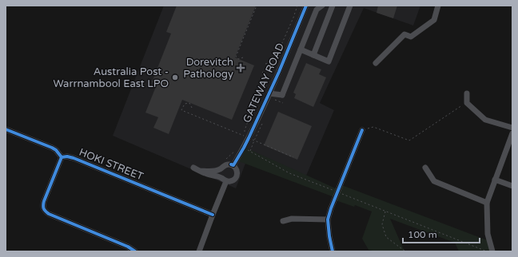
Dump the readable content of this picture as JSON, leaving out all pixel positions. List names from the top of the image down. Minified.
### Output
{"streets":{"street":["GATEWAY ROAD","HOKI STREET"]},"places":{"health":["Dorevitch Pathology"],"other":["Australia Post - Warrnambool East LPO"]},"scale_bar":"100 m"}
